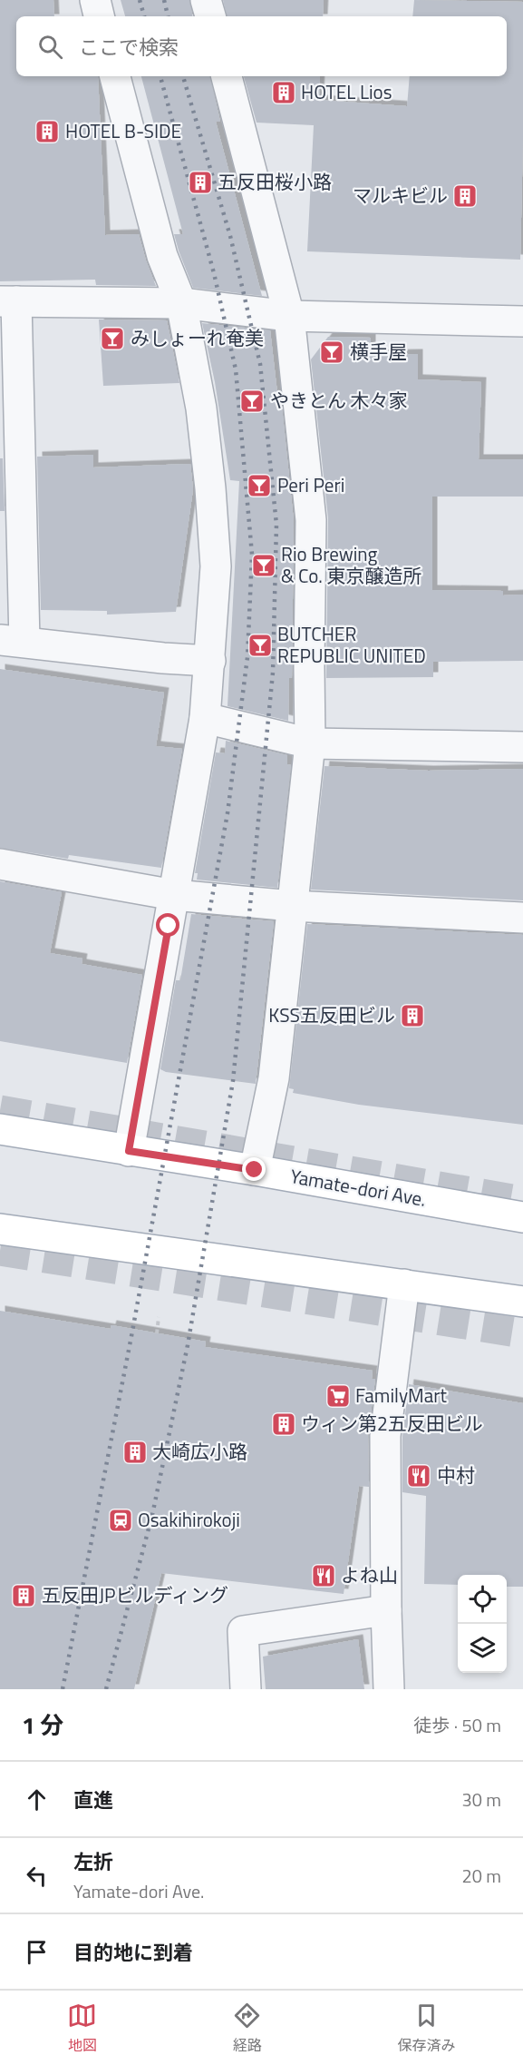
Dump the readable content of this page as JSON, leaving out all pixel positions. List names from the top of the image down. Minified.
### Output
{"streets":{"main road":["Yamate-dori Ave."]},"places":{"building":["HOTEL Lios","HOTEL B-SIDE","五反田桜小路","マルキビル","KSS五反田ビル","ウィン第2五反田ビル","大崎広小路","五反田JPビルディング"],"bar":["みしょーれ奄美","横手屋","やきとん 木々家","Peri Peri","Rio Brewing & Co. 東京醸造所","BUTCHER REPUBLIC UNITED"],"supermarket":["FamilyMart"],"restaurant":["中村","よね山"],"station":["Osakihirokoji"]},"page":{"search":"ここで検索","heading":["1 分","徒歩 · 50 m"],"list":[["直進","30 m"],["左折","Yamate-dori Ave.","20 m"],"目的地に到着"],"nav":["地図","経路","保存済み"]}}
